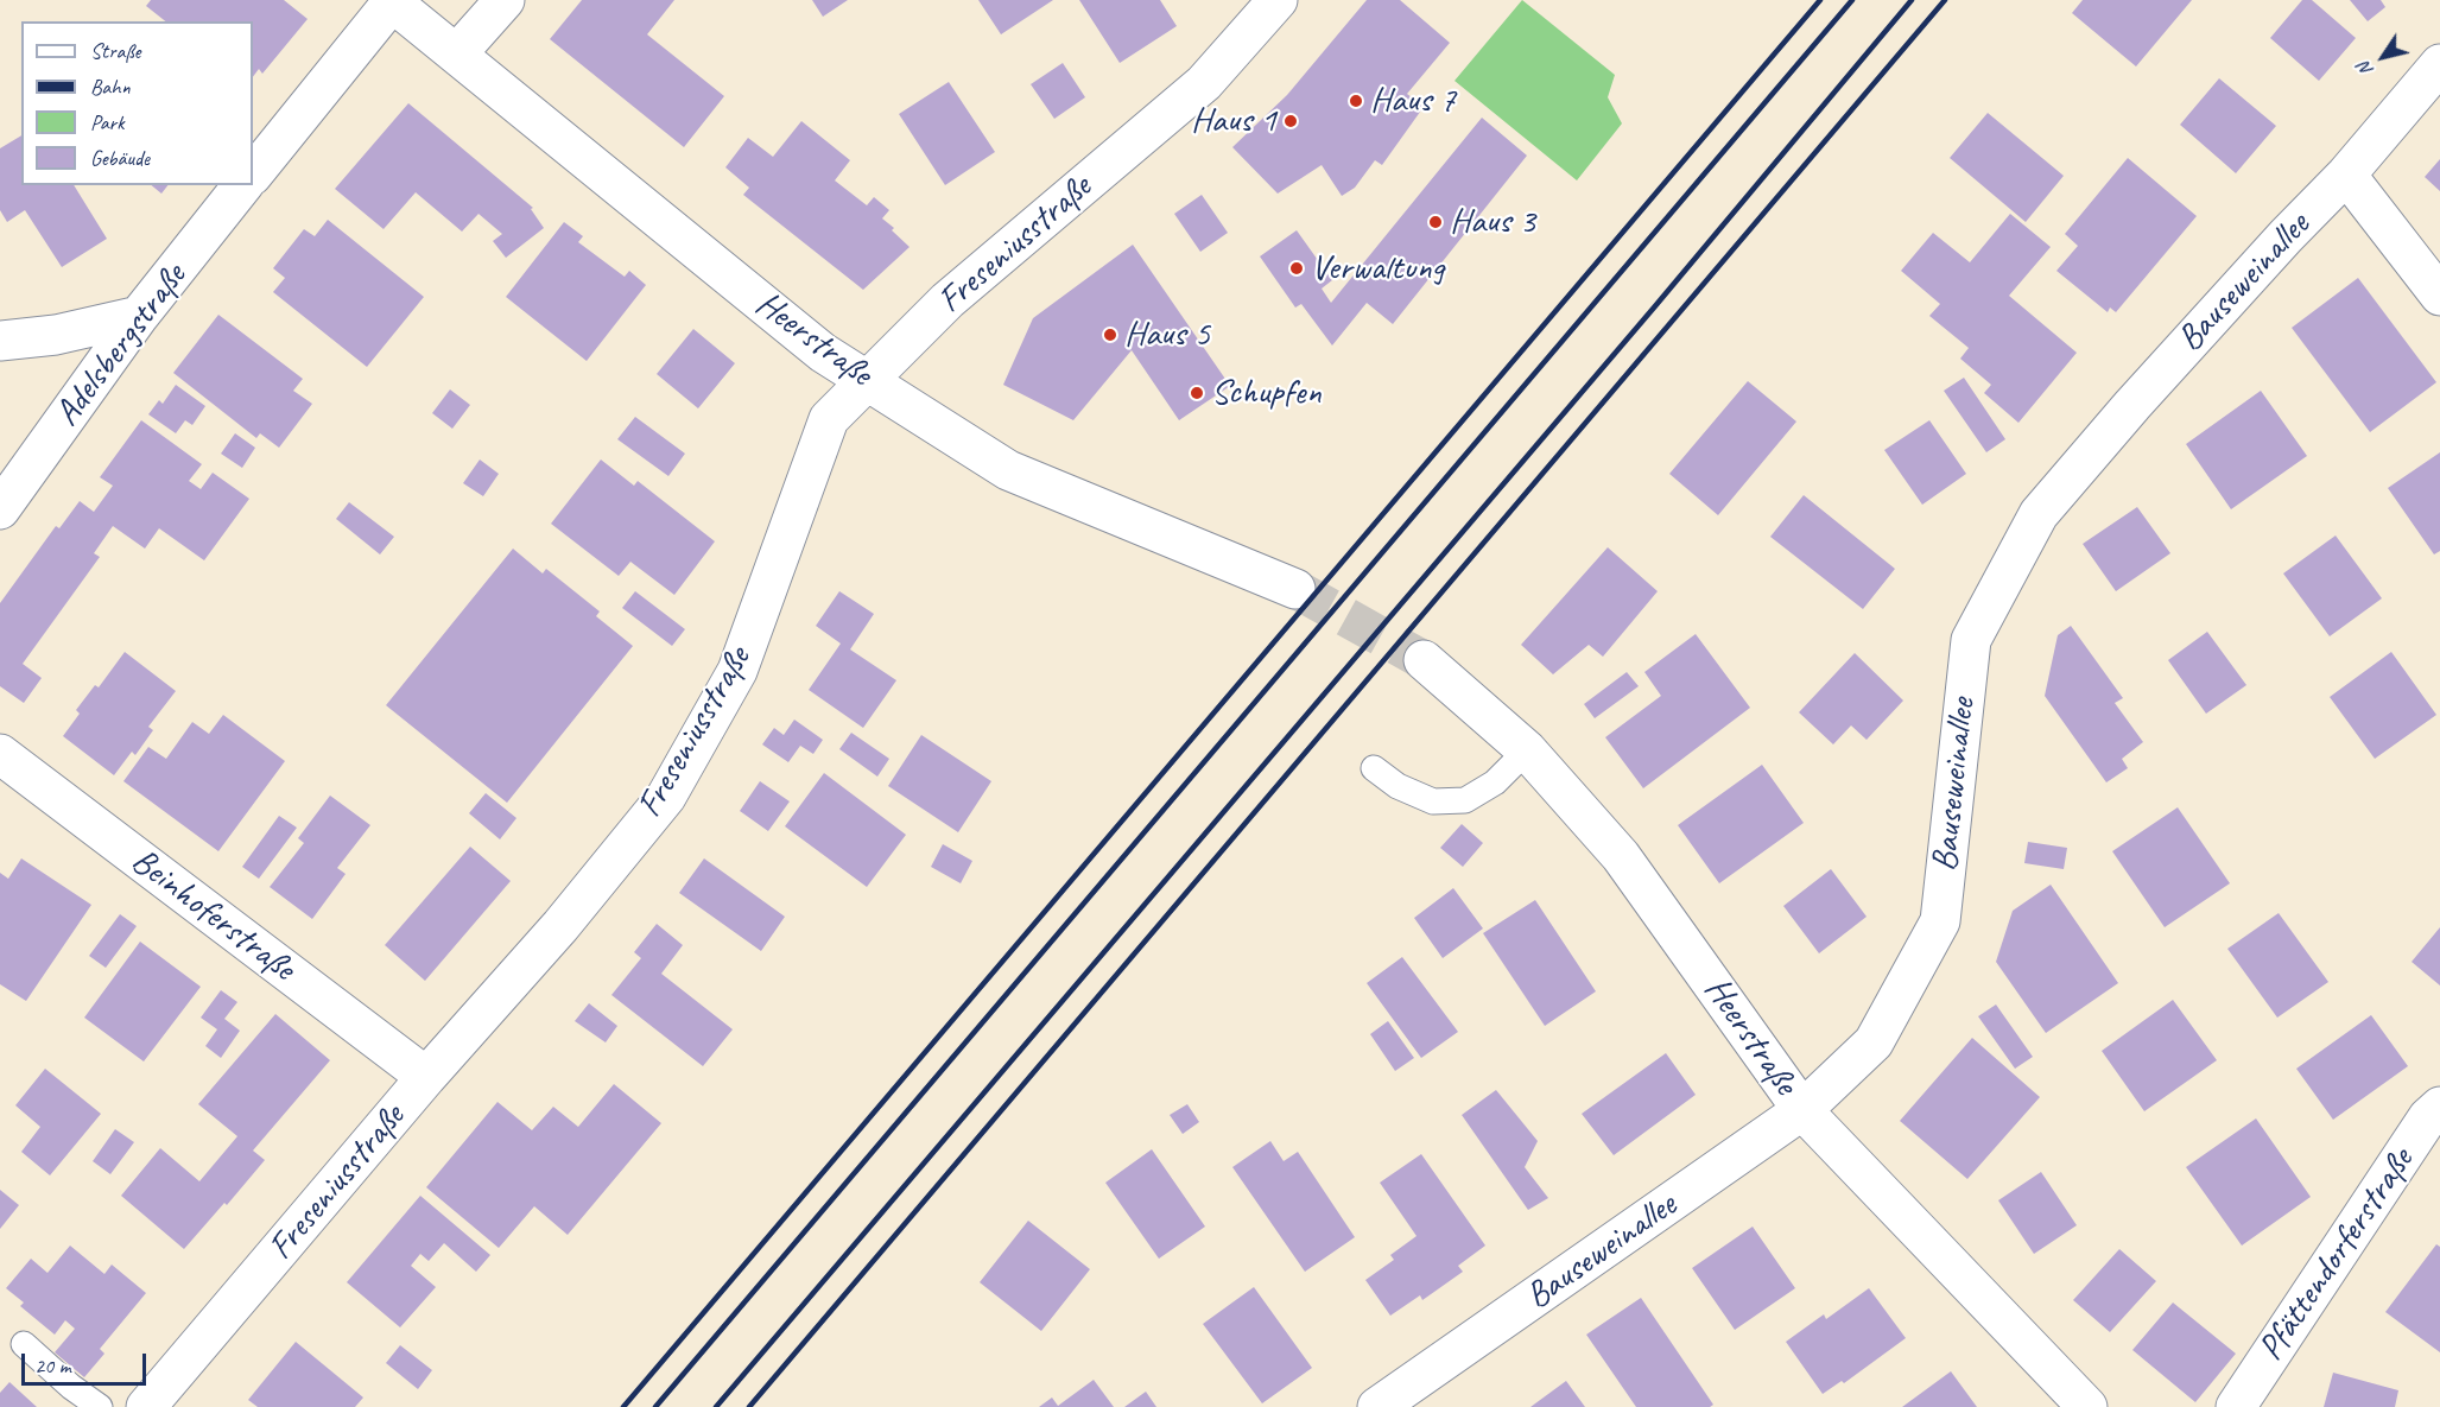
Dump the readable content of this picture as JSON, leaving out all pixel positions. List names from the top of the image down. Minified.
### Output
{"streets":{"street":["Freseniusstraße","Bauseweinallee","Heerstraße","Adelsbergstraße","Beinhoferstraße","Pfättendorferstraße"]},"crossings":[["Freseniusstraße","Heerstraße"],["Freseniusstraße","Beinhoferstraße"],["Bauseweinallee","Heerstraße"]],"places":["Haus 7","Haus 1","Haus 3","Verwaltung","Haus 5","Schupfen"],"legend":["Straße","Bahn","Park","Gebäude"],"scale_bar":"20 m","north":"bottom left"}
